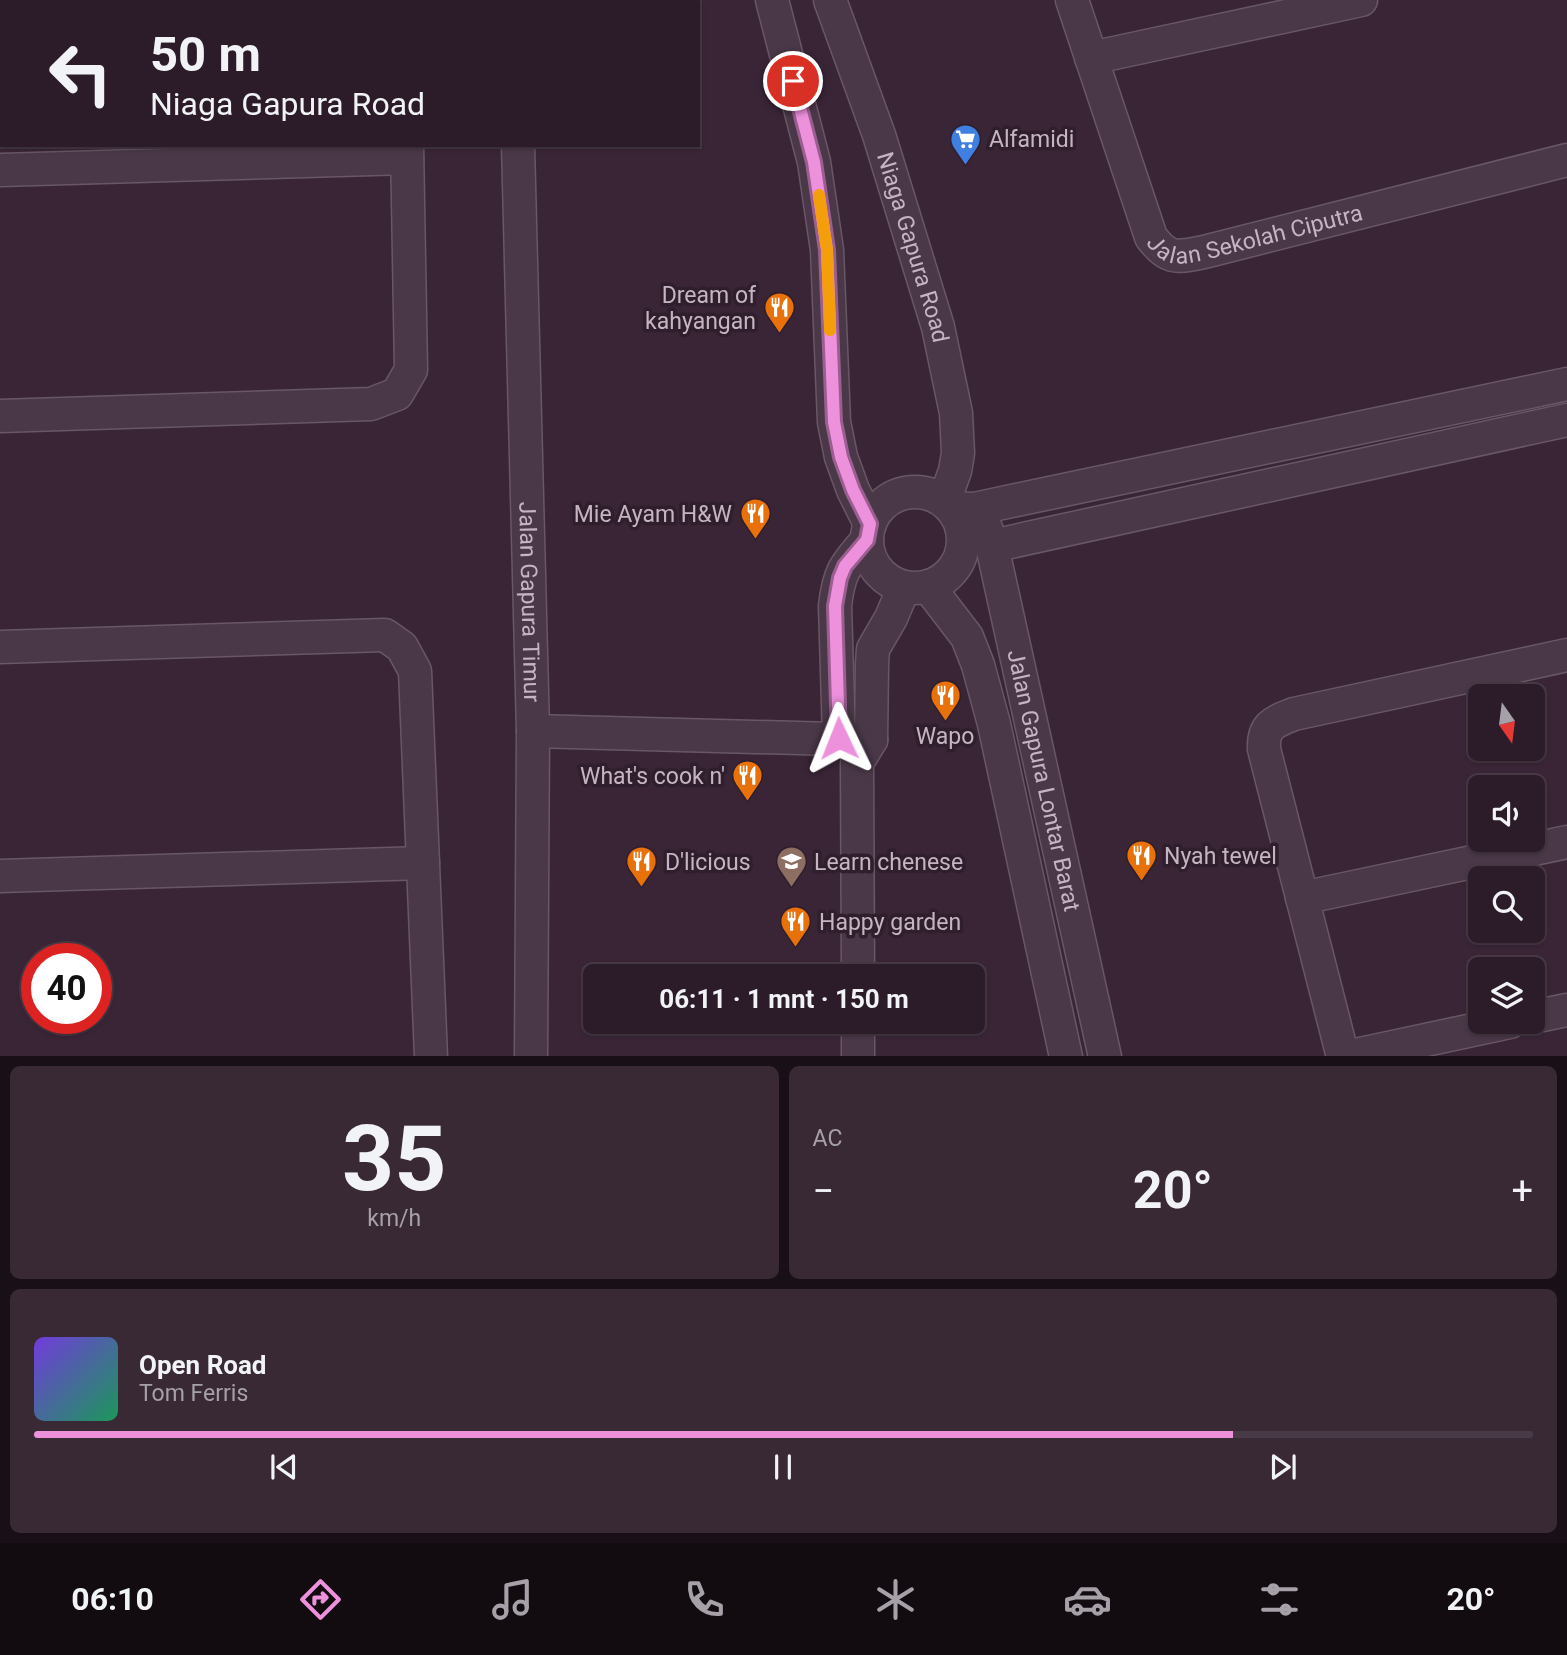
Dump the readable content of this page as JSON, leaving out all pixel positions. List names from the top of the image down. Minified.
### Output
{"streets":{"street":["Jalan Sekolah Ciputra","Niaga Gapura Road","Jalan Gapura Timur","Jalan Gapura Lontar Barat"]},"crossings":[["Niaga Gapura Road","Jalan Gapura Lontar Barat"]],"places":{"supermarket":["Alfamidi"],"restaurant":["Dream of kahyangan","Mie Ayam H&W","Wapo","What's cook n'","Nyah tewel","D'licious","Happy garden"],"school or university":["Learn chenese"]},"north":"bottom","page":{"turn":["50 m","Niaga Gapura Road"],"limit":"40","trip":"06:11 · 1 mnt · 150 m","tile":[["35","km/h"],"AC"],"heat":["−","20°","+"],"song":["Open Road","Tom Ferris"],"tabs":["06:10","20°"]}}
